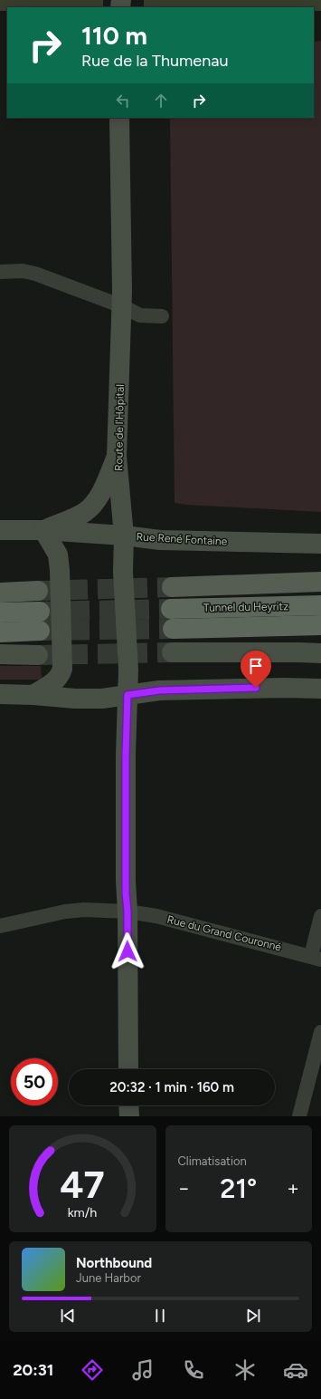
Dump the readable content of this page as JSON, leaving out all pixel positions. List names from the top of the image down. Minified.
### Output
{"streets":{"highway":["Tunnel du Heyritz"],"main road":["Route de l'Hôpital","Rue René Fontaine"],"street":["Rue du Grand Couronné"]},"crossings":[["Route de l'Hôpital","Rue René Fontaine"]],"page":{"turn":["110 m","Rue de la Thumenau"],"limit":"50","trip":"20:32 · 1 min · 160 m","tile":"Climatisation","heat":["−","21°","+"],"song":["Northbound","June Harbor"],"tabs":"20:31","gauge":["47","km/h"]}}
